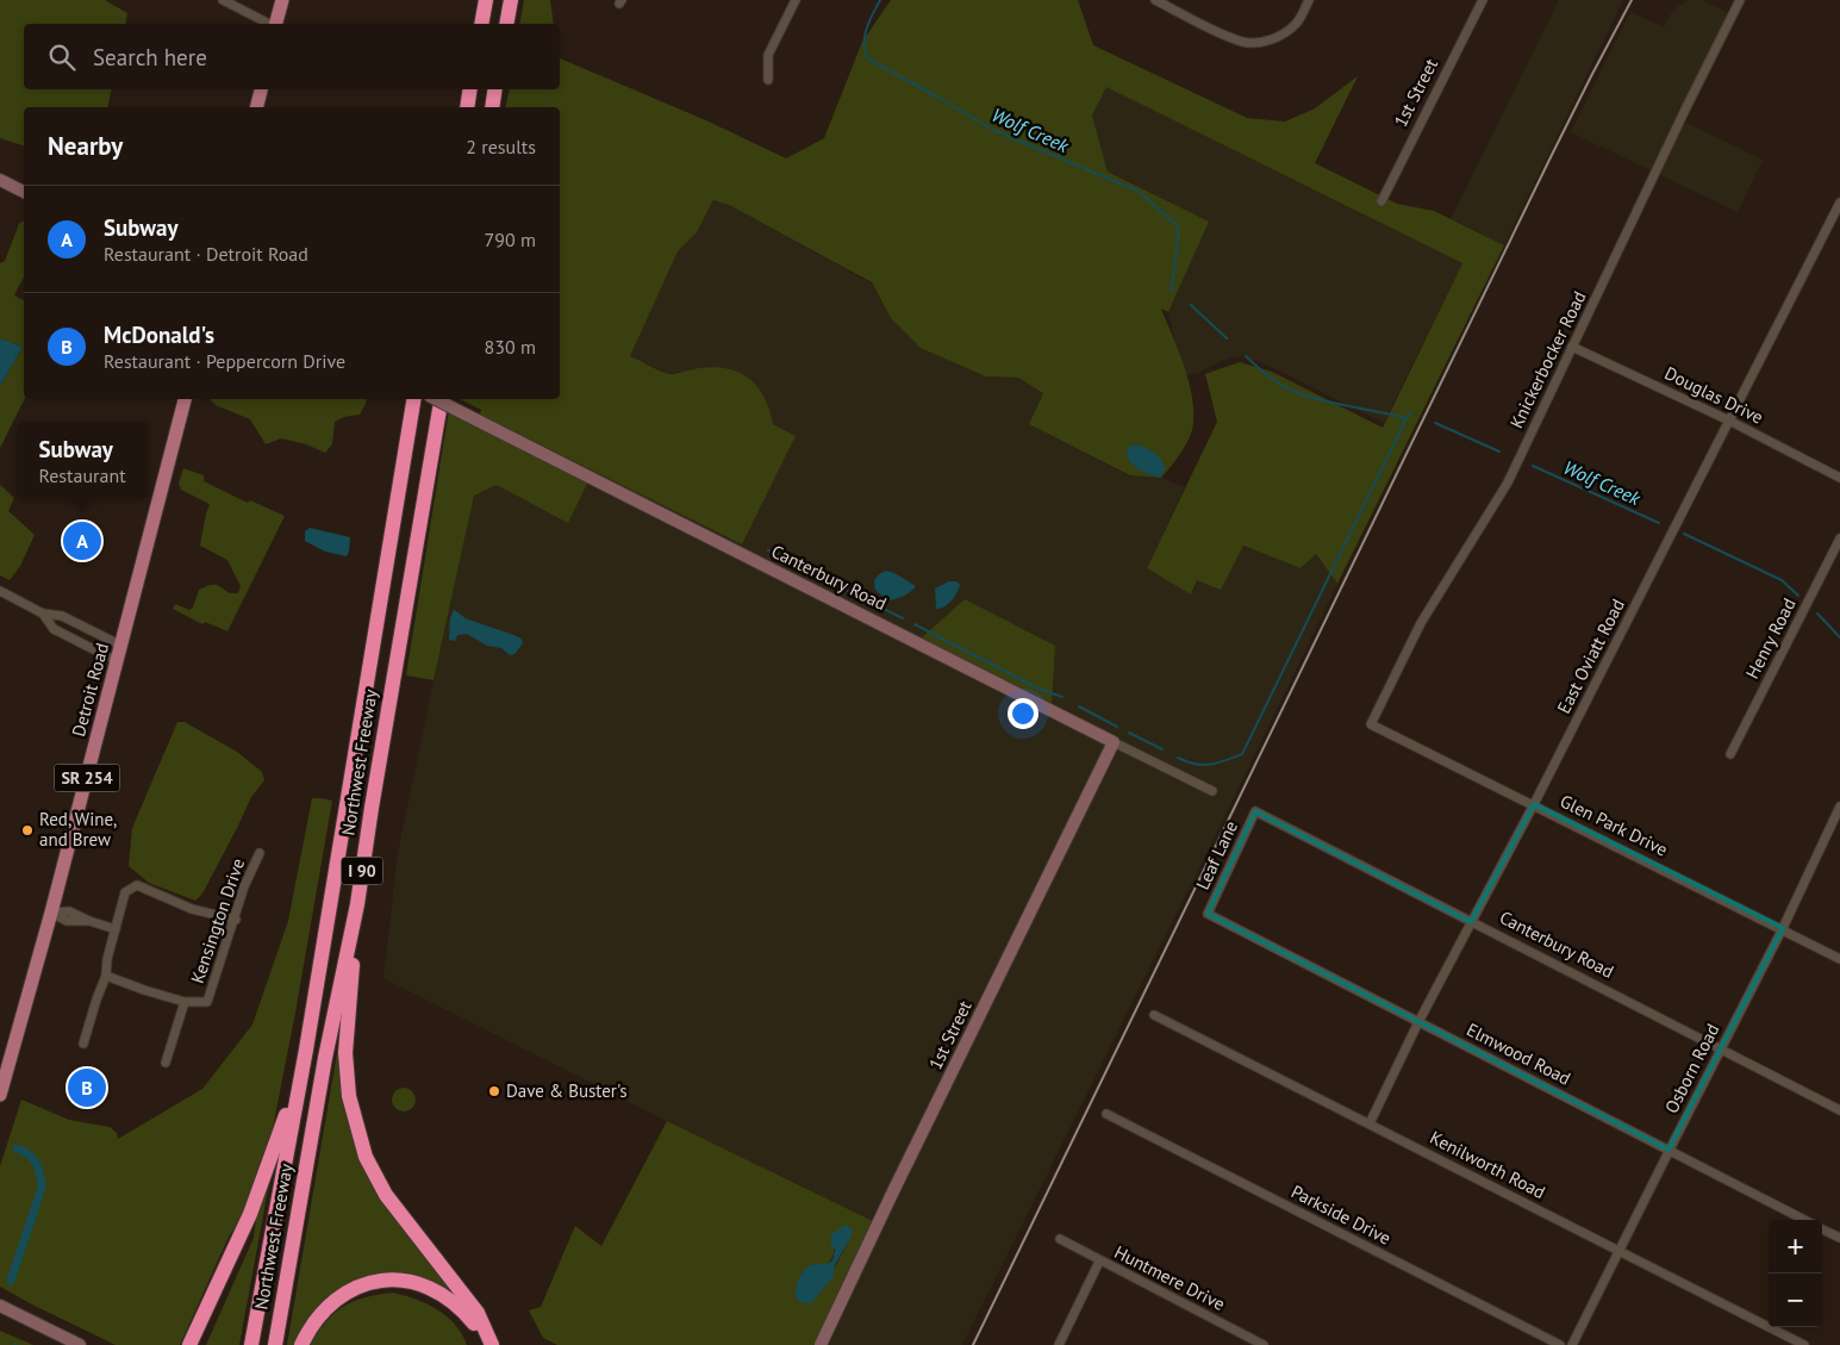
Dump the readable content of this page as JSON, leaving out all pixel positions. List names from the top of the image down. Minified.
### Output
{"streets":{"highway":["Northwest Freeway","I 90"],"main road":["Detroit Road","SR 254"],"street":["1st Street","Knickerbocker Road","Douglas Drive","Canterbury Road","Henry Road","East Oviatt Road","Glen Park Drive","Leaf Lane","Kensington Drive","Elmwood Road","Osborn Road","Kenilworth Road","Parkside Drive","Huntmere Drive"]},"crossings":[["1st Street","Canterbury Road"],["Knickerbocker Road","Douglas Drive"],["Knickerbocker Road","Glen Park Drive"],["Douglas Drive","East Oviatt Road"],["Canterbury Road","East Oviatt Road"],["Canterbury Road","Leaf Lane"],["Canterbury Road","Osborn Road"],["East Oviatt Road","Glen Park Drive"],["East Oviatt Road","Elmwood Road"],["East Oviatt Road","Kenilworth Road"],["Glen Park Drive","Osborn Road"],["Leaf Lane","Elmwood Road"],["Elmwood Road","Osborn Road"],["Osborn Road","Kenilworth Road"]],"water":["Wolf Creek"],"places":["Red, Wine, and Brew","Dave & Buster's"],"page":{"search":"Search here","heading":["Nearby","2 results"],"list":[{"mark":"A","name":"Subway","note":"Restaurant · Detroit Road","value":"790 m"},{"mark":"B","name":"McDonald's","note":"Restaurant · Peppercorn Drive","value":"830 m"}],"popup":["Subway","Restaurant"],"pins":["A","B"],"map_buttons":["+","−"]}}
